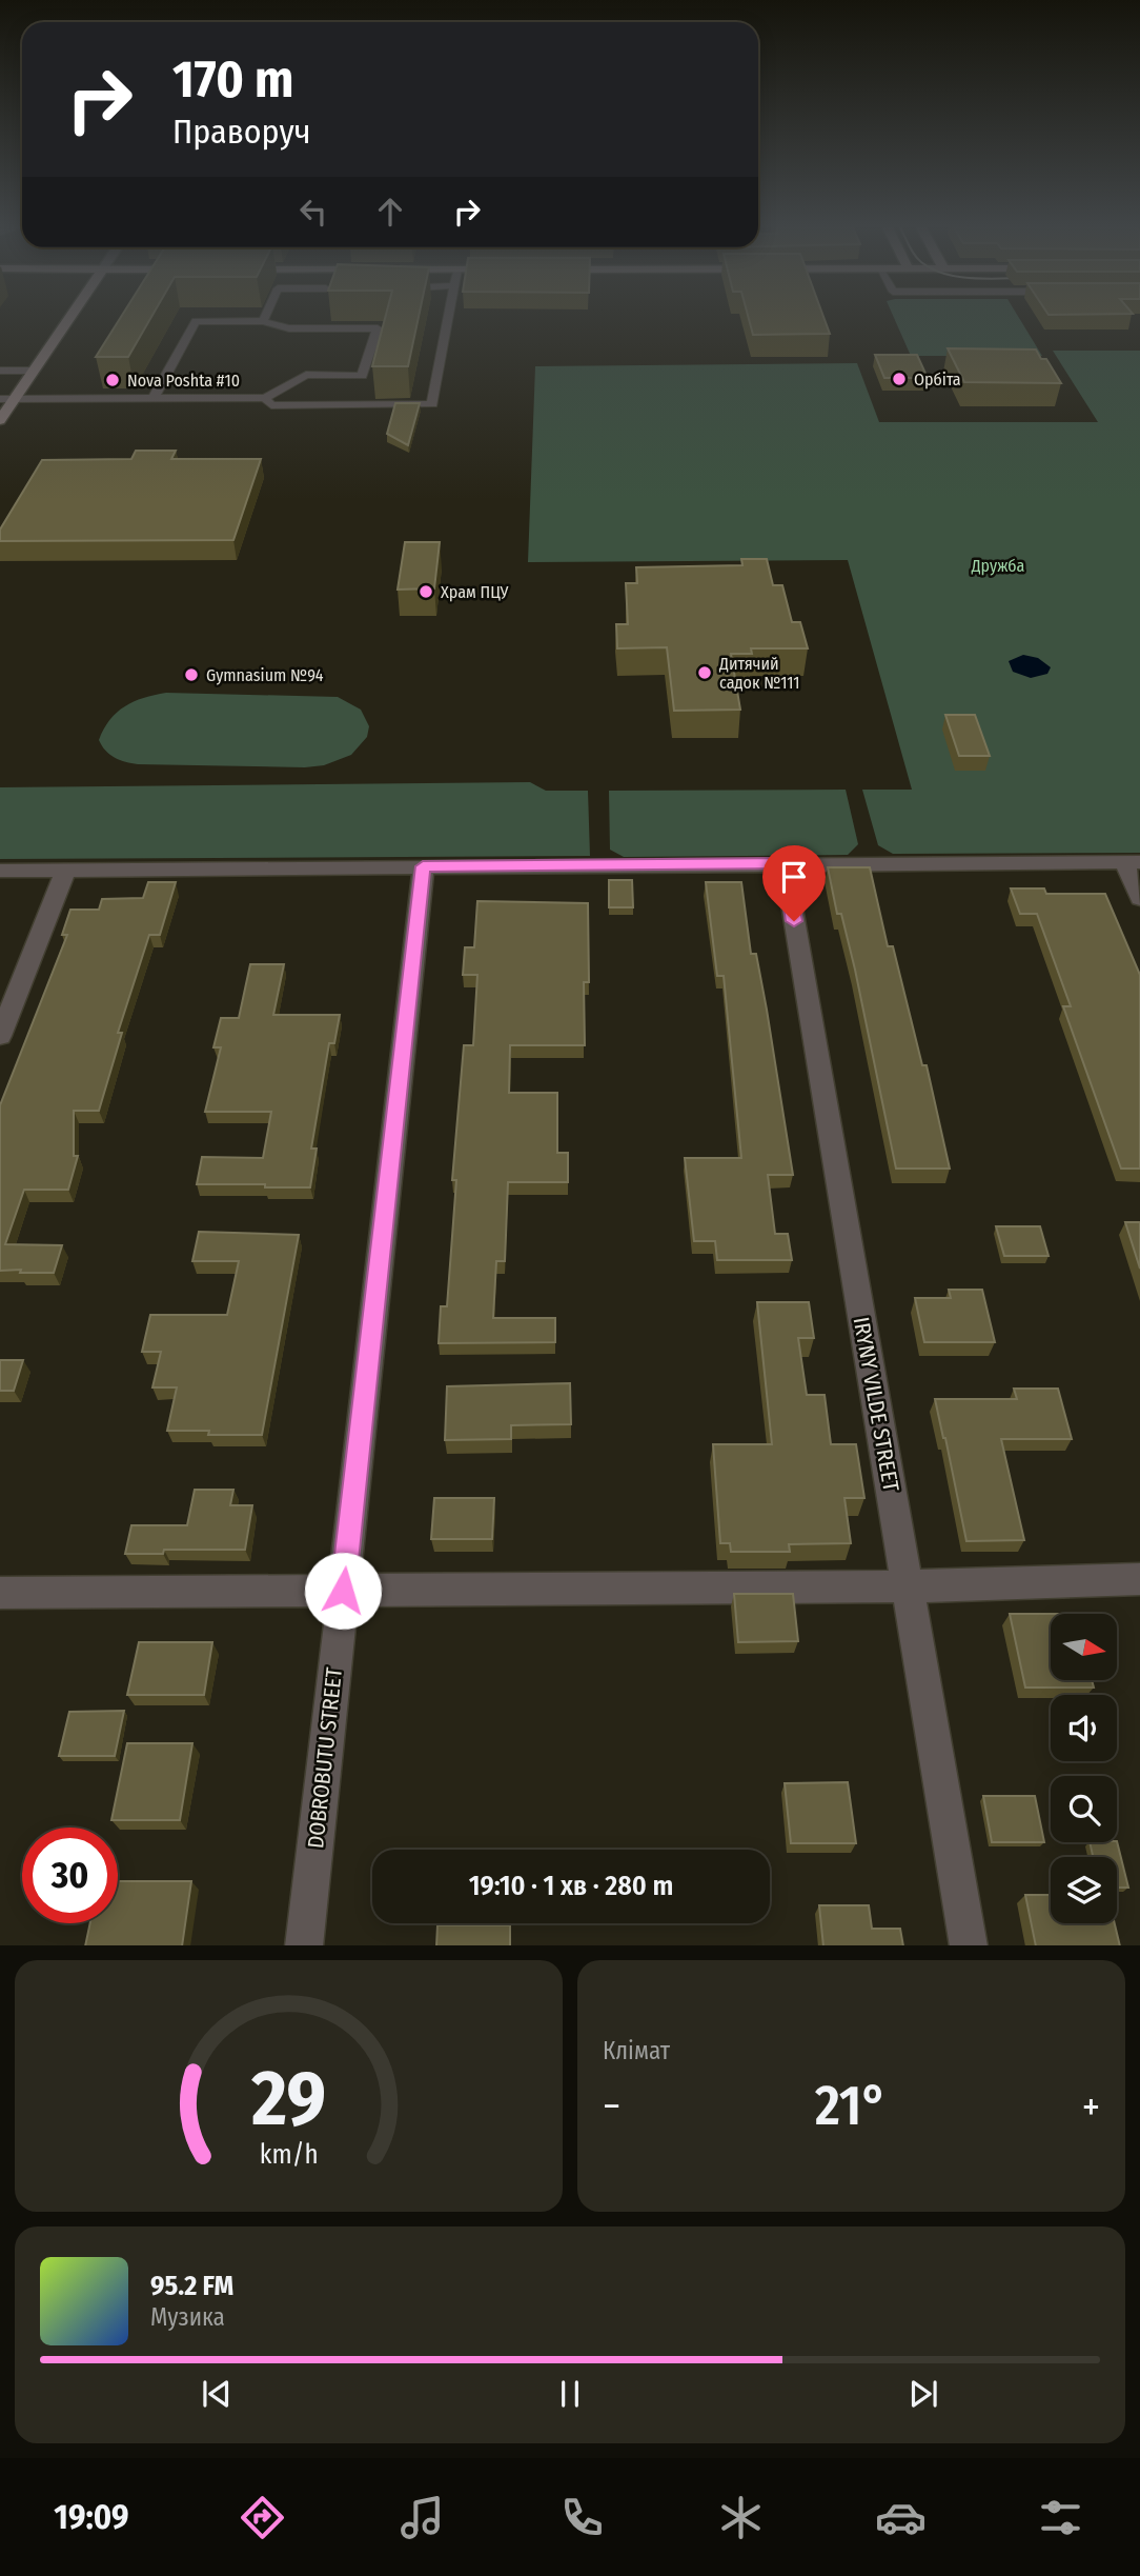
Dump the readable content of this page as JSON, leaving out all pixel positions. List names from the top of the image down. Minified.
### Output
{"streets":{"street":["IRYNY VILDE STREET","DOBROBUTU STREET"]},"parks":["Дружба"],"places":["Орбіта","Nova Poshta #10","Храм ПЦУ","Дитячий садок №111","Gymnasium №94"],"north":"right","page":{"turn":["170 m","Праворуч"],"limit":"30","trip":"19:10 · 1 хв · 280 m","tile":"Клімат","heat":["−","21°","+"],"song":["95.2 FM","Музика"],"tabs":"19:09","gauge":["29","km/h"]}}
